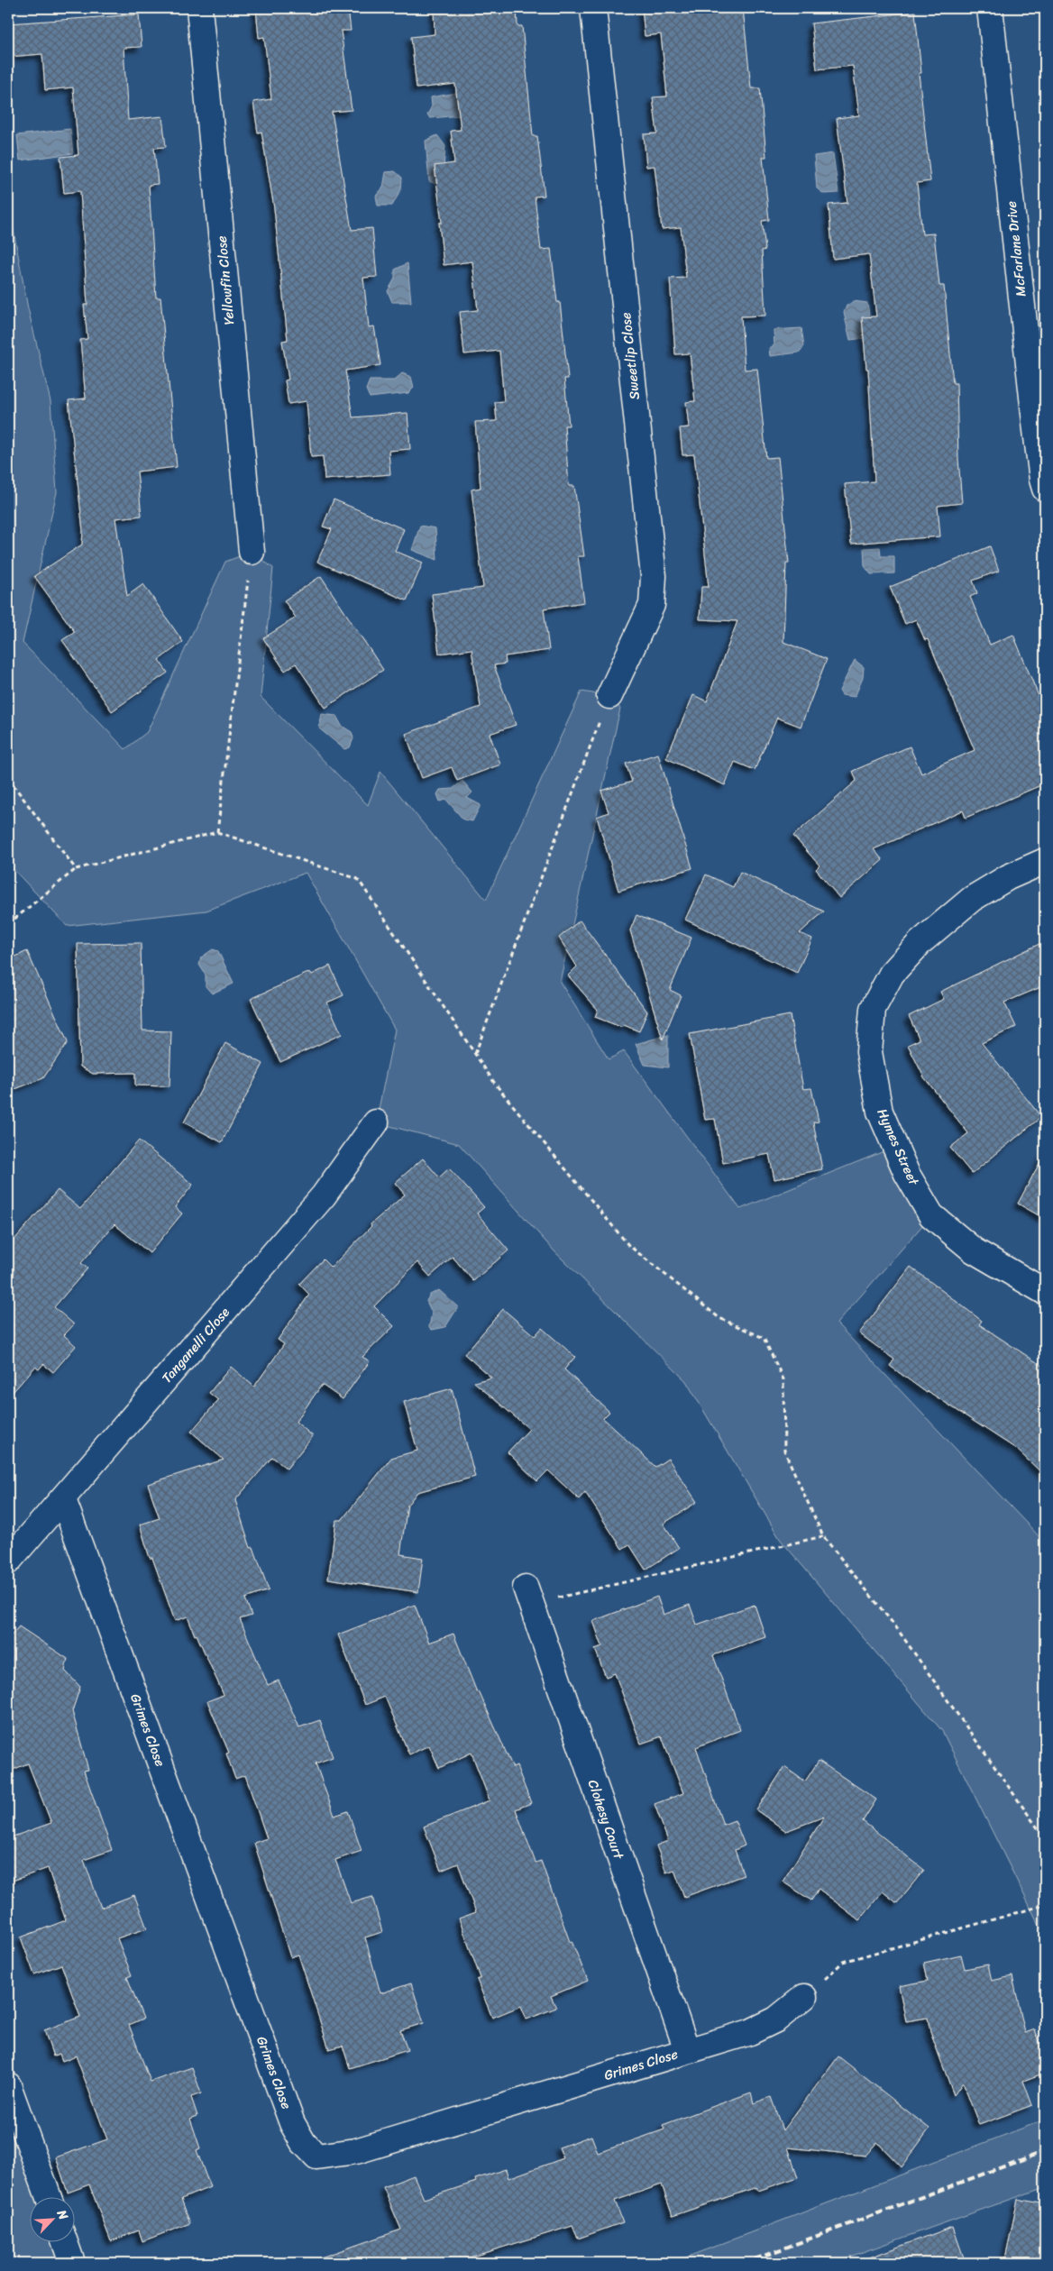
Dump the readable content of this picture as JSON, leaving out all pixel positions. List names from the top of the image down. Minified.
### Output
{"streets":{"street":["McFarlane Drive","Yellowfin Close","Sweetlip Close","Hymes Street","Tanganelli Close","Grimes Close","Clohesy Court"]},"crossings":[["Tanganelli Close","Grimes Close"],["Grimes Close","Clohesy Court"]],"north":"top right"}
